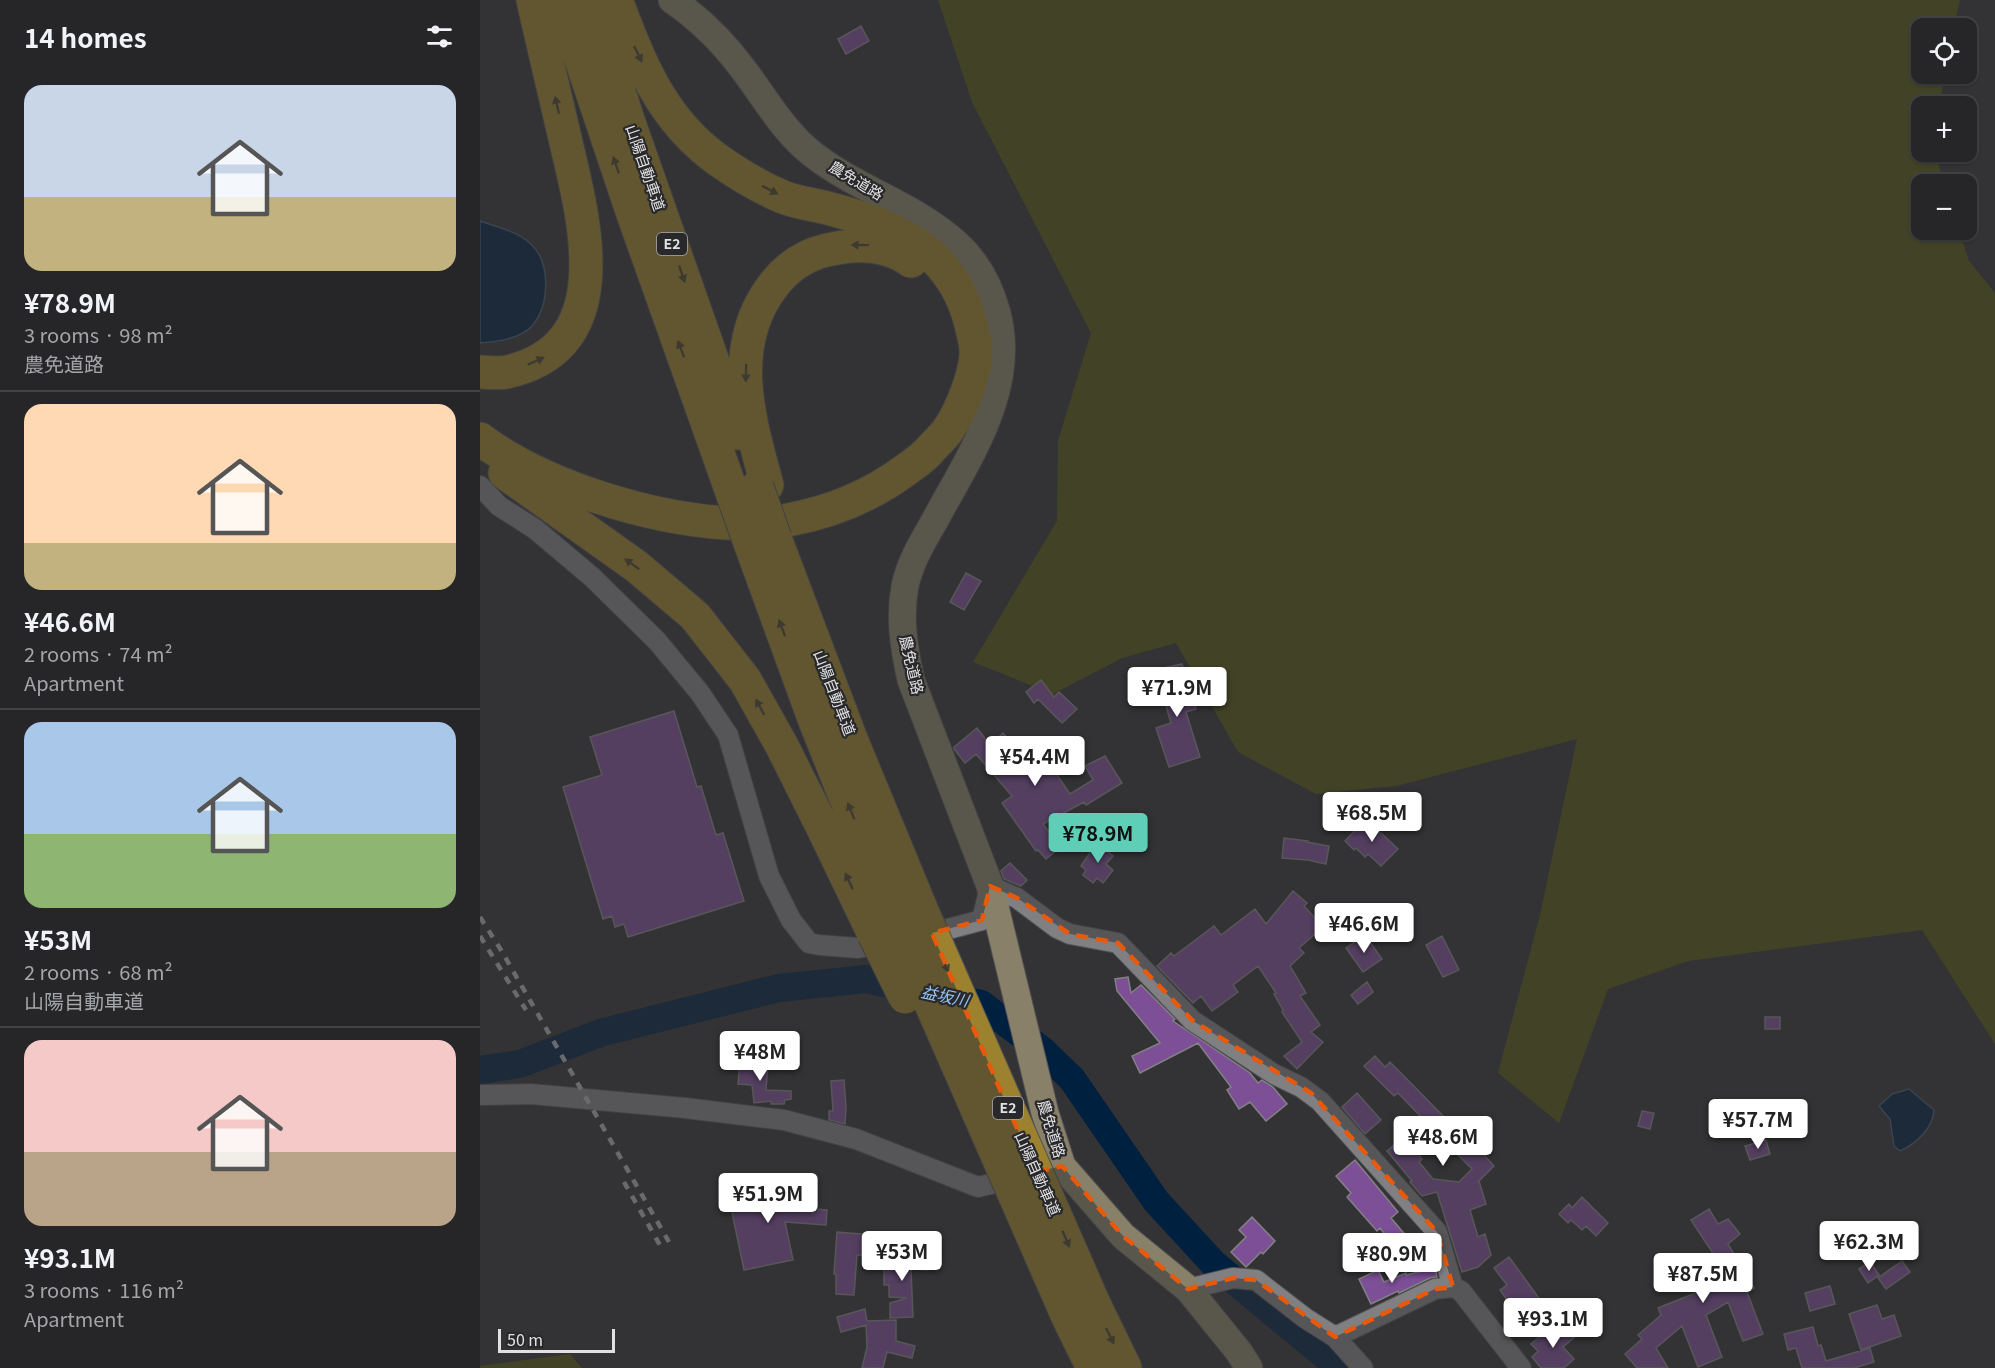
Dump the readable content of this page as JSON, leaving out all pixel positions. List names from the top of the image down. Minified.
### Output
{"streets":{"highway":["山陽自動車道","E2"],"street":["農免道路"]},"water":["益坂川"],"scale_bar":"50 m","page":{"heading":"14 homes","map_buttons":["+","−"],"list":[{"name":"¥78.9M","note":"3 rooms · 98 m² · 農免道路"},{"name":"¥46.6M","note":"2 rooms · 74 m² · Apartment"},{"name":"¥53M","note":"2 rooms · 68 m² · 山陽自動車道"},{"name":"¥93.1M","note":"3 rooms · 116 m² · Apartment"}],"price":["¥71.9M","¥54.4M","¥68.5M","¥78.9M","¥46.6M","¥48M","¥57.7M","¥48.6M","¥51.9M","¥62.3M","¥53M","¥80.9M","¥87.5M","¥93.1M"],"scale":"50 m"}}
